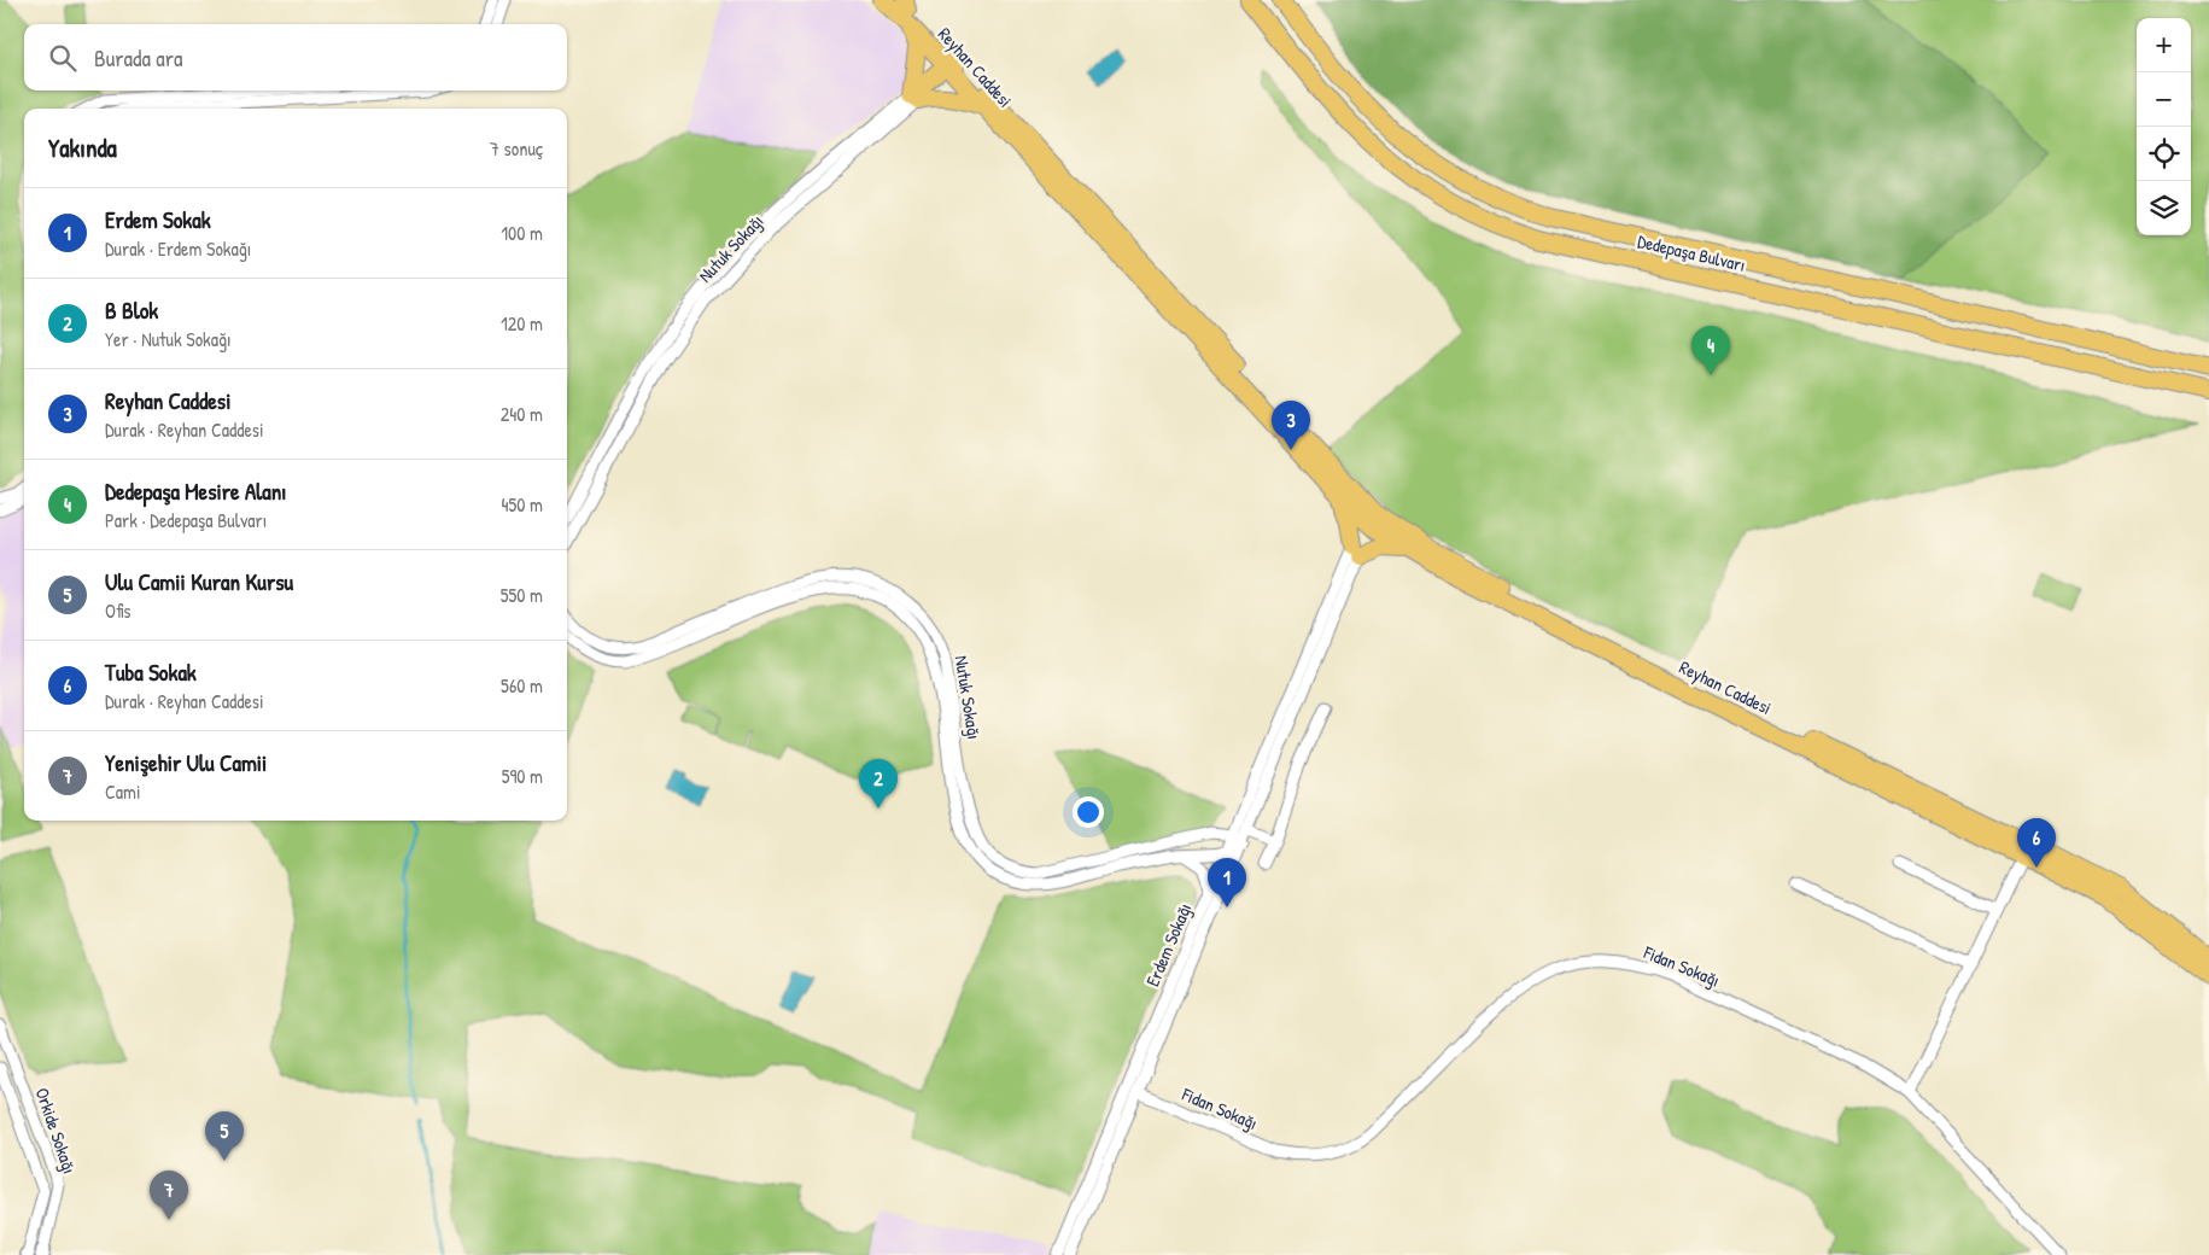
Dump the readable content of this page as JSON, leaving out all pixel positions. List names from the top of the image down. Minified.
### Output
{"streets":{"main road":["Reyhan Caddesi","Dedepaşa Bulvarı"],"street":["Nutuk Sokağı","Erdem Sokağı","Fidan Sokağı","Orkide Sokağı"]},"crossings":[["Nutuk Sokağı","Erdem Sokağı"],["Erdem Sokağı","Fidan Sokağı"]],"page":{"map_buttons":["+","−"],"search":"Burada ara","heading":["Yakında","7 sonuç"],"list":[{"mark":"1","name":"Erdem Sokak","note":"Durak · Erdem Sokağı","value":"100 m"},{"mark":"2","name":"B Blok","note":"Yer · Nutuk Sokağı","value":"120 m"},{"mark":"3","name":"Reyhan Caddesi","note":"Durak · Reyhan Caddesi","value":"240 m"},{"mark":"4","name":"Dedepaşa Mesire Alanı","note":"Park · Dedepaşa Bulvarı","value":"450 m"},{"mark":"5","name":"Ulu Camii Kuran Kursu","note":"Ofis","value":"550 m"},{"mark":"6","name":"Tuba Sokak","note":"Durak · Reyhan Caddesi","value":"560 m"},{"mark":"7","name":"Yenişehir Ulu Camii","note":"Cami","value":"590 m"}],"pins":["4","3","2","6","1","5","7"]}}
